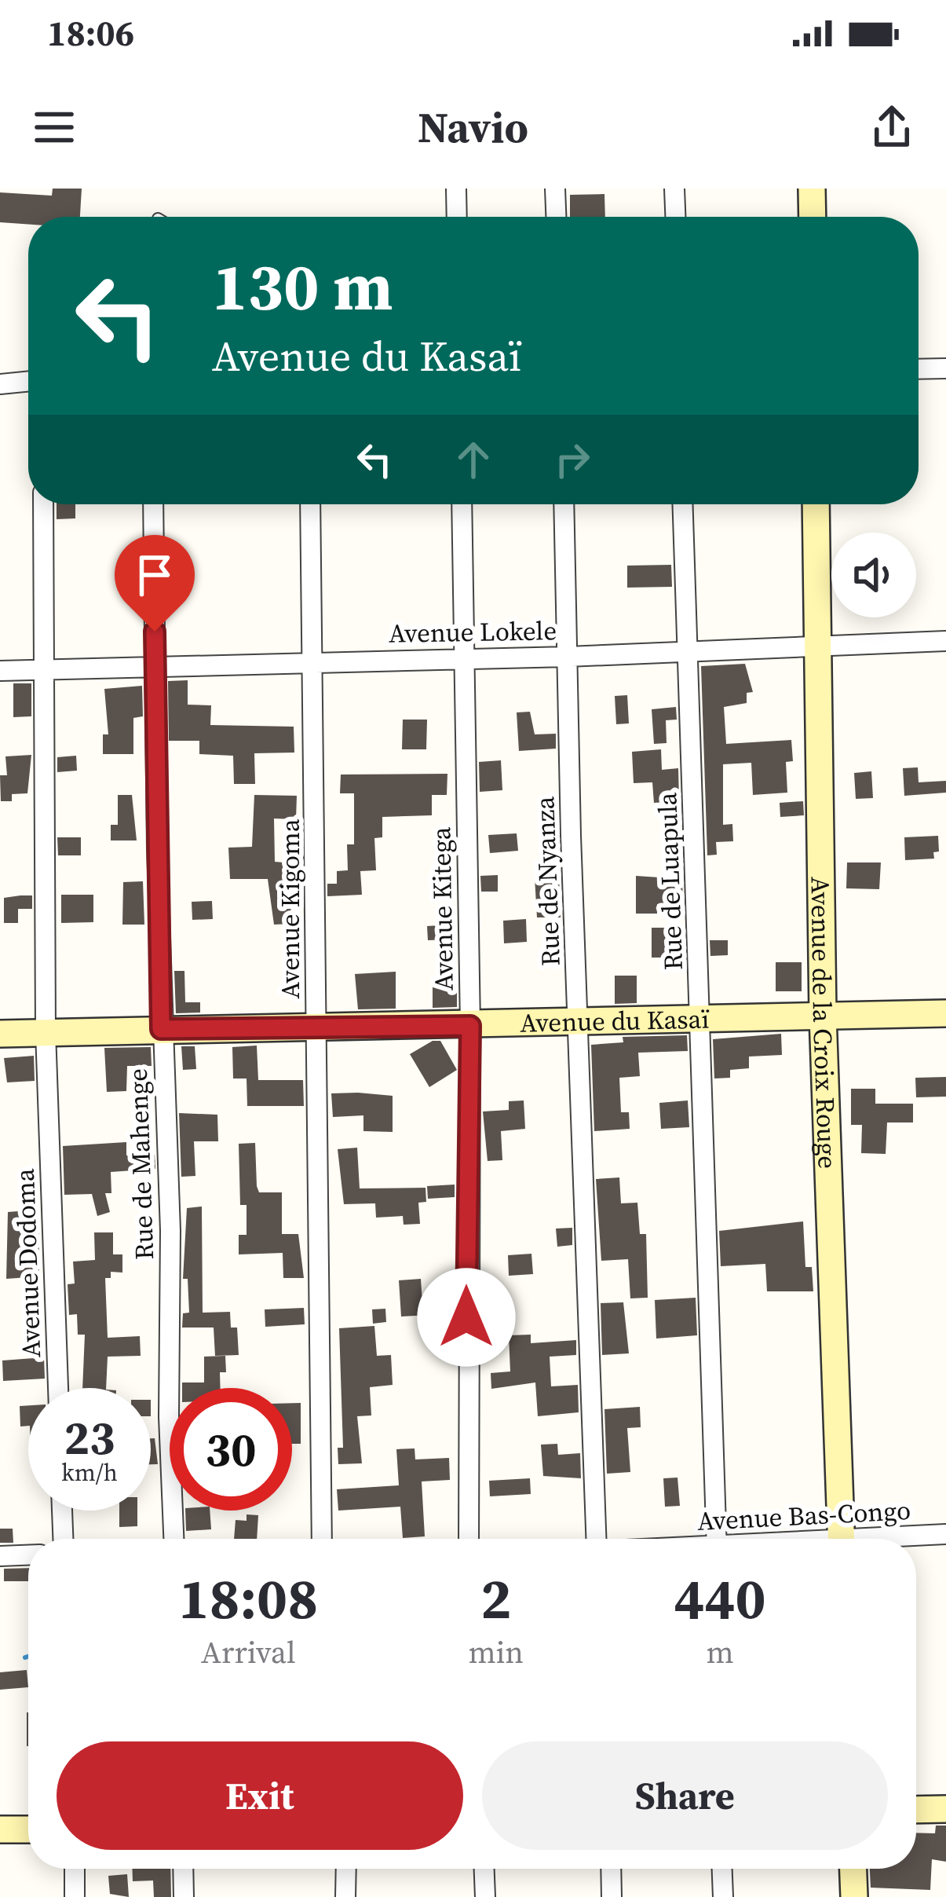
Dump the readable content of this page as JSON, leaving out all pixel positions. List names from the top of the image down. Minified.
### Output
{"streets":{"street":["Avenue Lokele","Rue de Nyanza","Rue de Luapula","Avenue Kigoma","Avenue Kitega","Avenue du Kasaï","Avenue de la Croix Rouge","Rue de Mahenge","Avenue Dodoma","Avenue Bas-Congo"]},"crossings":[["Avenue Lokele","Rue de Nyanza"],["Avenue Lokele","Rue de Luapula"],["Avenue Lokele","Avenue Kigoma"],["Avenue Lokele","Avenue Kitega"],["Avenue Lokele","Avenue de la Croix Rouge"],["Avenue Lokele","Rue de Mahenge"],["Avenue Lokele","Avenue Dodoma"],["Rue de Nyanza","Avenue du Kasaï"],["Rue de Luapula","Avenue du Kasaï"],["Avenue Kigoma","Avenue du Kasaï"],["Avenue Kitega","Avenue du Kasaï"],["Avenue du Kasaï","Avenue de la Croix Rouge"],["Avenue du Kasaï","Rue de Mahenge"],["Avenue du Kasaï","Avenue Dodoma"]],"page":{"status":"18:06","header":"Navio","turn":["130 m","Avenue du Kasaï"],"speed":"23 km/h","limit":"30","eta":["18:08","Arrival","2","min","440","m"],"buttons":["Exit","Share"]}}
